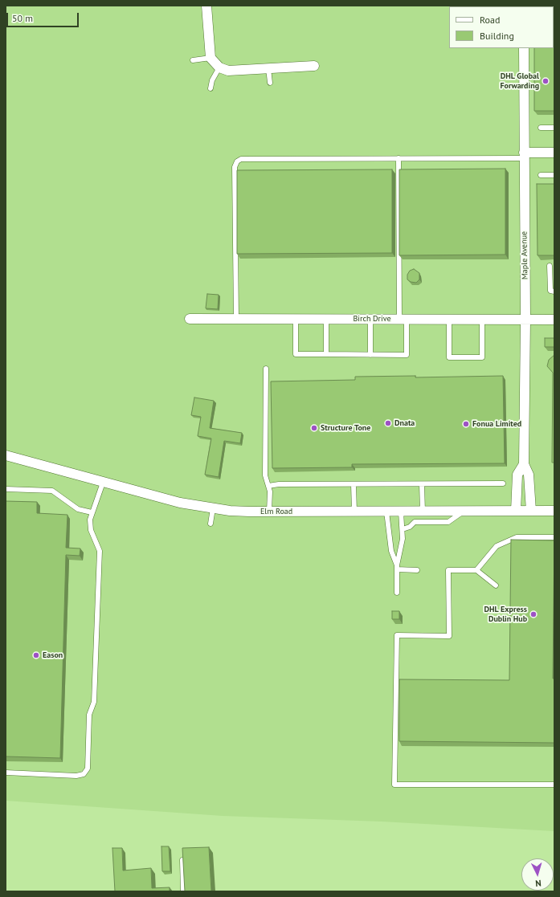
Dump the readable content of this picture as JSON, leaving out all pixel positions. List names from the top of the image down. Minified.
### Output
{"streets":{"street":["Maple Avenue","Birch Drive","Elm Road"]},"crossings":[["Maple Avenue","Birch Drive"],["Maple Avenue","Elm Road"]],"places":["DHL Global Forwarding","Dnata","Fonua Limited","Structure Tone","DHL Express Dublin Hub","Eason"],"legend":["Road","Building"],"scale_bar":"50 m","north":"bottom"}
